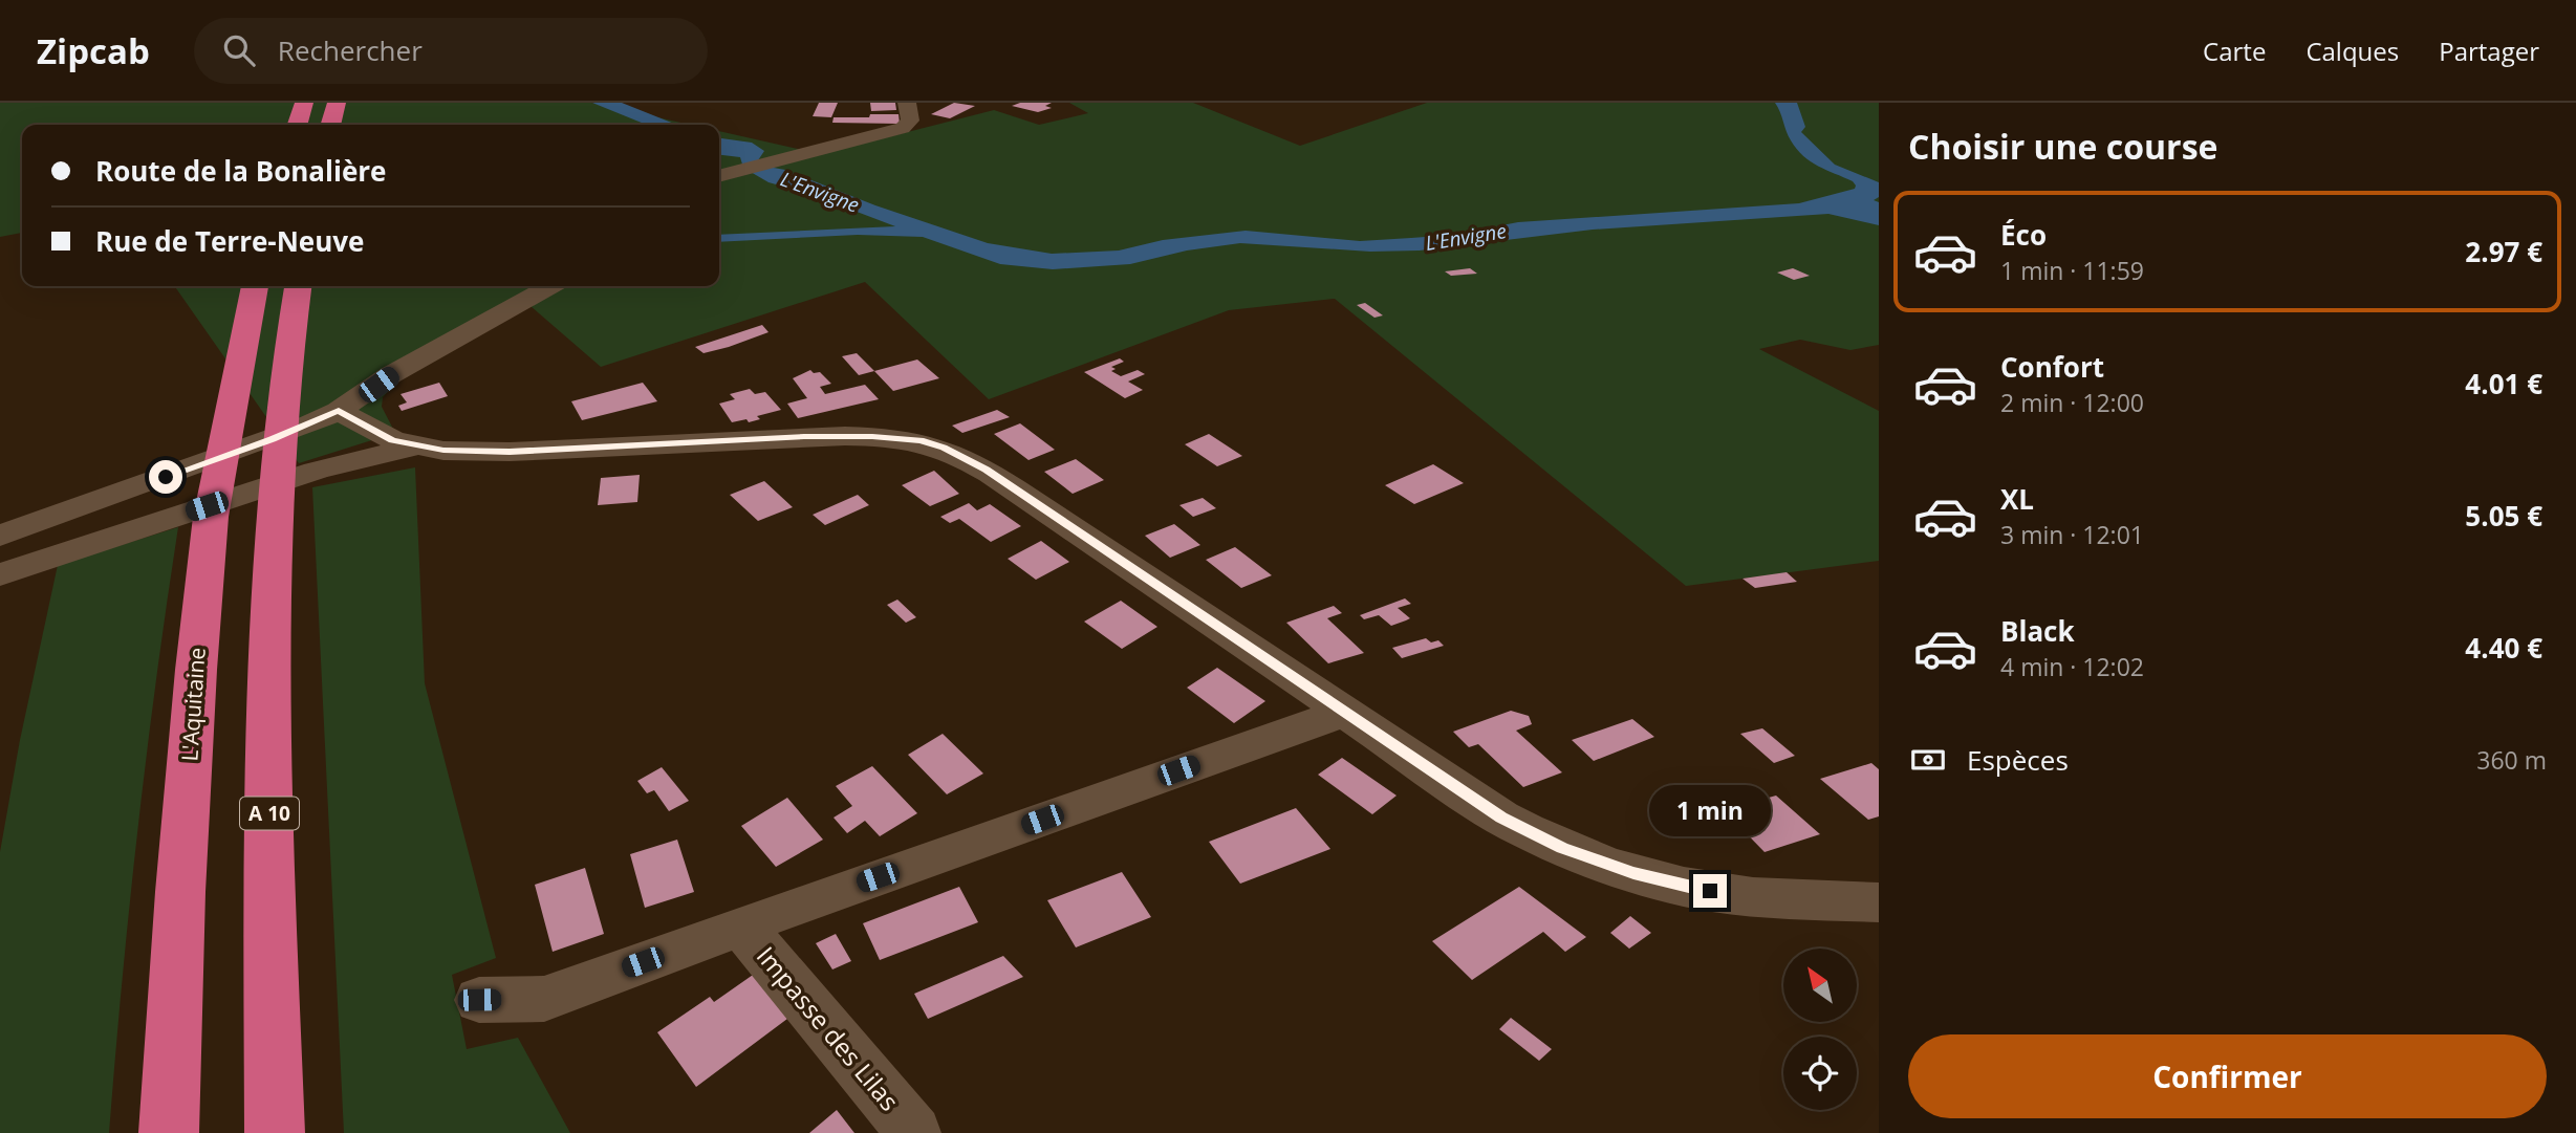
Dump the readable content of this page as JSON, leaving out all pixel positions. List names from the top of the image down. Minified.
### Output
{"streets":{"highway":["L'Aquitaine","A 10"],"street":["Impasse des Lilas"]},"water":["L'Envigne"],"north":"top left","page":{"header":"Zipcab","search":"Rechercher","nav":["Carte","Calques","Partager"],"heading":"Choisir une course","banner":["Route de la Bonalière","Rue de Terre-Neuve"],"list":[{"name":"Éco","note":"1 min · 11:59","value":"2.97 €"},{"name":"Confort","note":"2 min · 12:00","value":"4.01 €"},{"name":"XL","note":"3 min · 12:01","value":"5.05 €"},{"name":"Black","note":"4 min · 12:02","value":"4.40 €"}],"pay":["Espèces","360 m"],"bubble":"1 min","buttons":"Confirmer"}}
